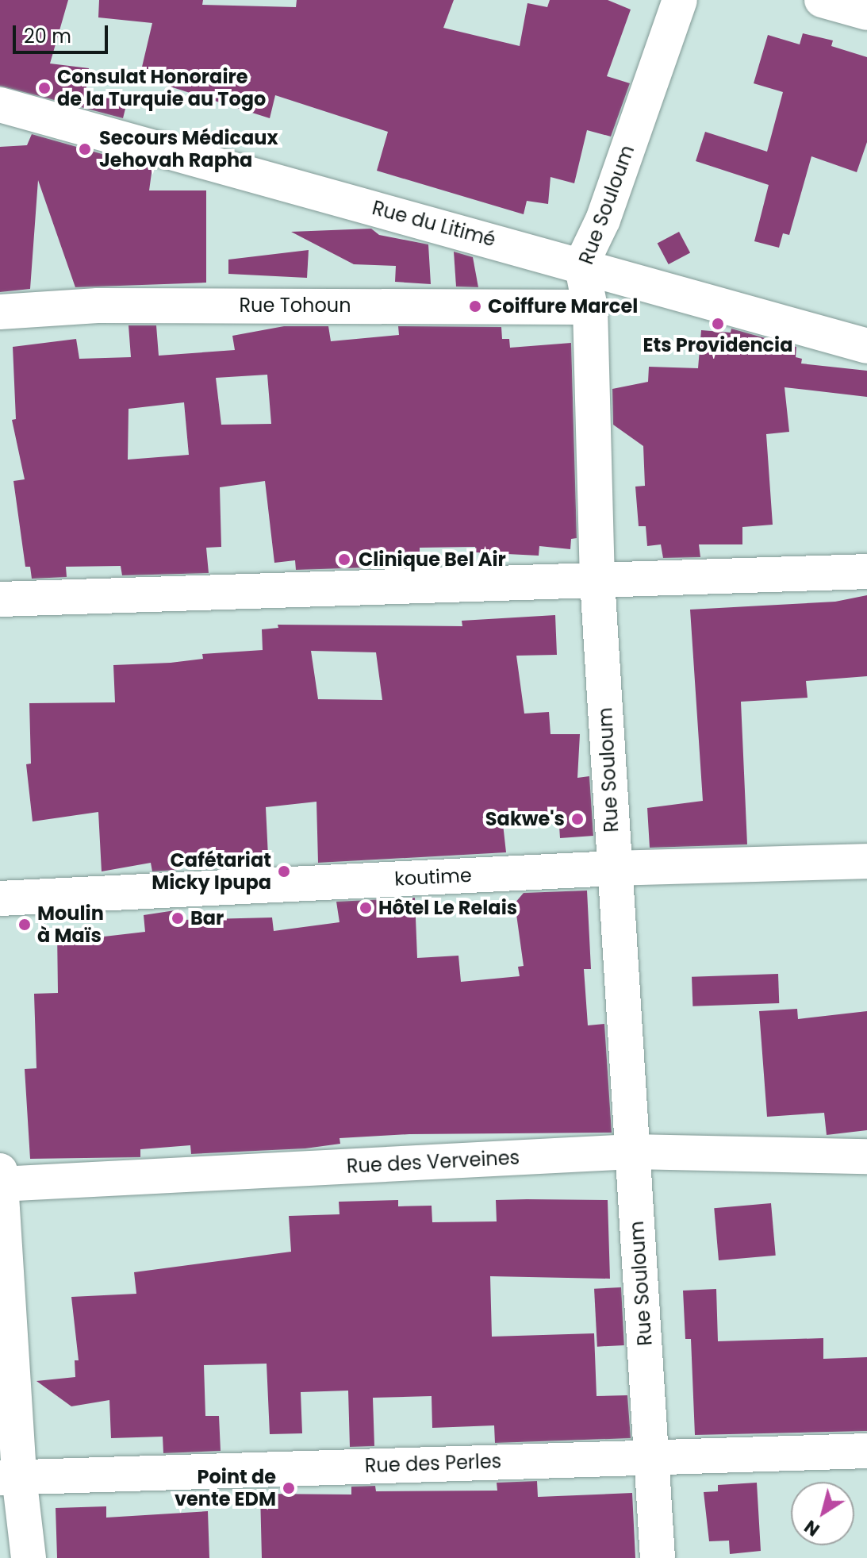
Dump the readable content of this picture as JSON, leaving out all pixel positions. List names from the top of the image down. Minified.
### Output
{"streets":{"street":["Rue Souloum","Rue du Litimé","Rue Tohoun","koutime","Rue des Verveines","Rue des Perles"]},"crossings":[["Rue Souloum","Rue du Litimé"],["Rue Souloum","Rue Tohoun"],["Rue Souloum","koutime"],["Rue Souloum","Rue des Verveines"],["Rue Souloum","Rue des Perles"]],"places":["Consulat Honoraire de la Turquie au Togo","Secours Médicaux Jehovah Rapha","Coiffure Marcel","Ets Providencia","Clinique Bel Air","Sakwe's","Cafétariat Micky Ipupa","Hôtel Le Relais","Bar","Moulin à Maïs","Point de vente EDM"],"scale_bar":"20 m","north":"bottom left"}
